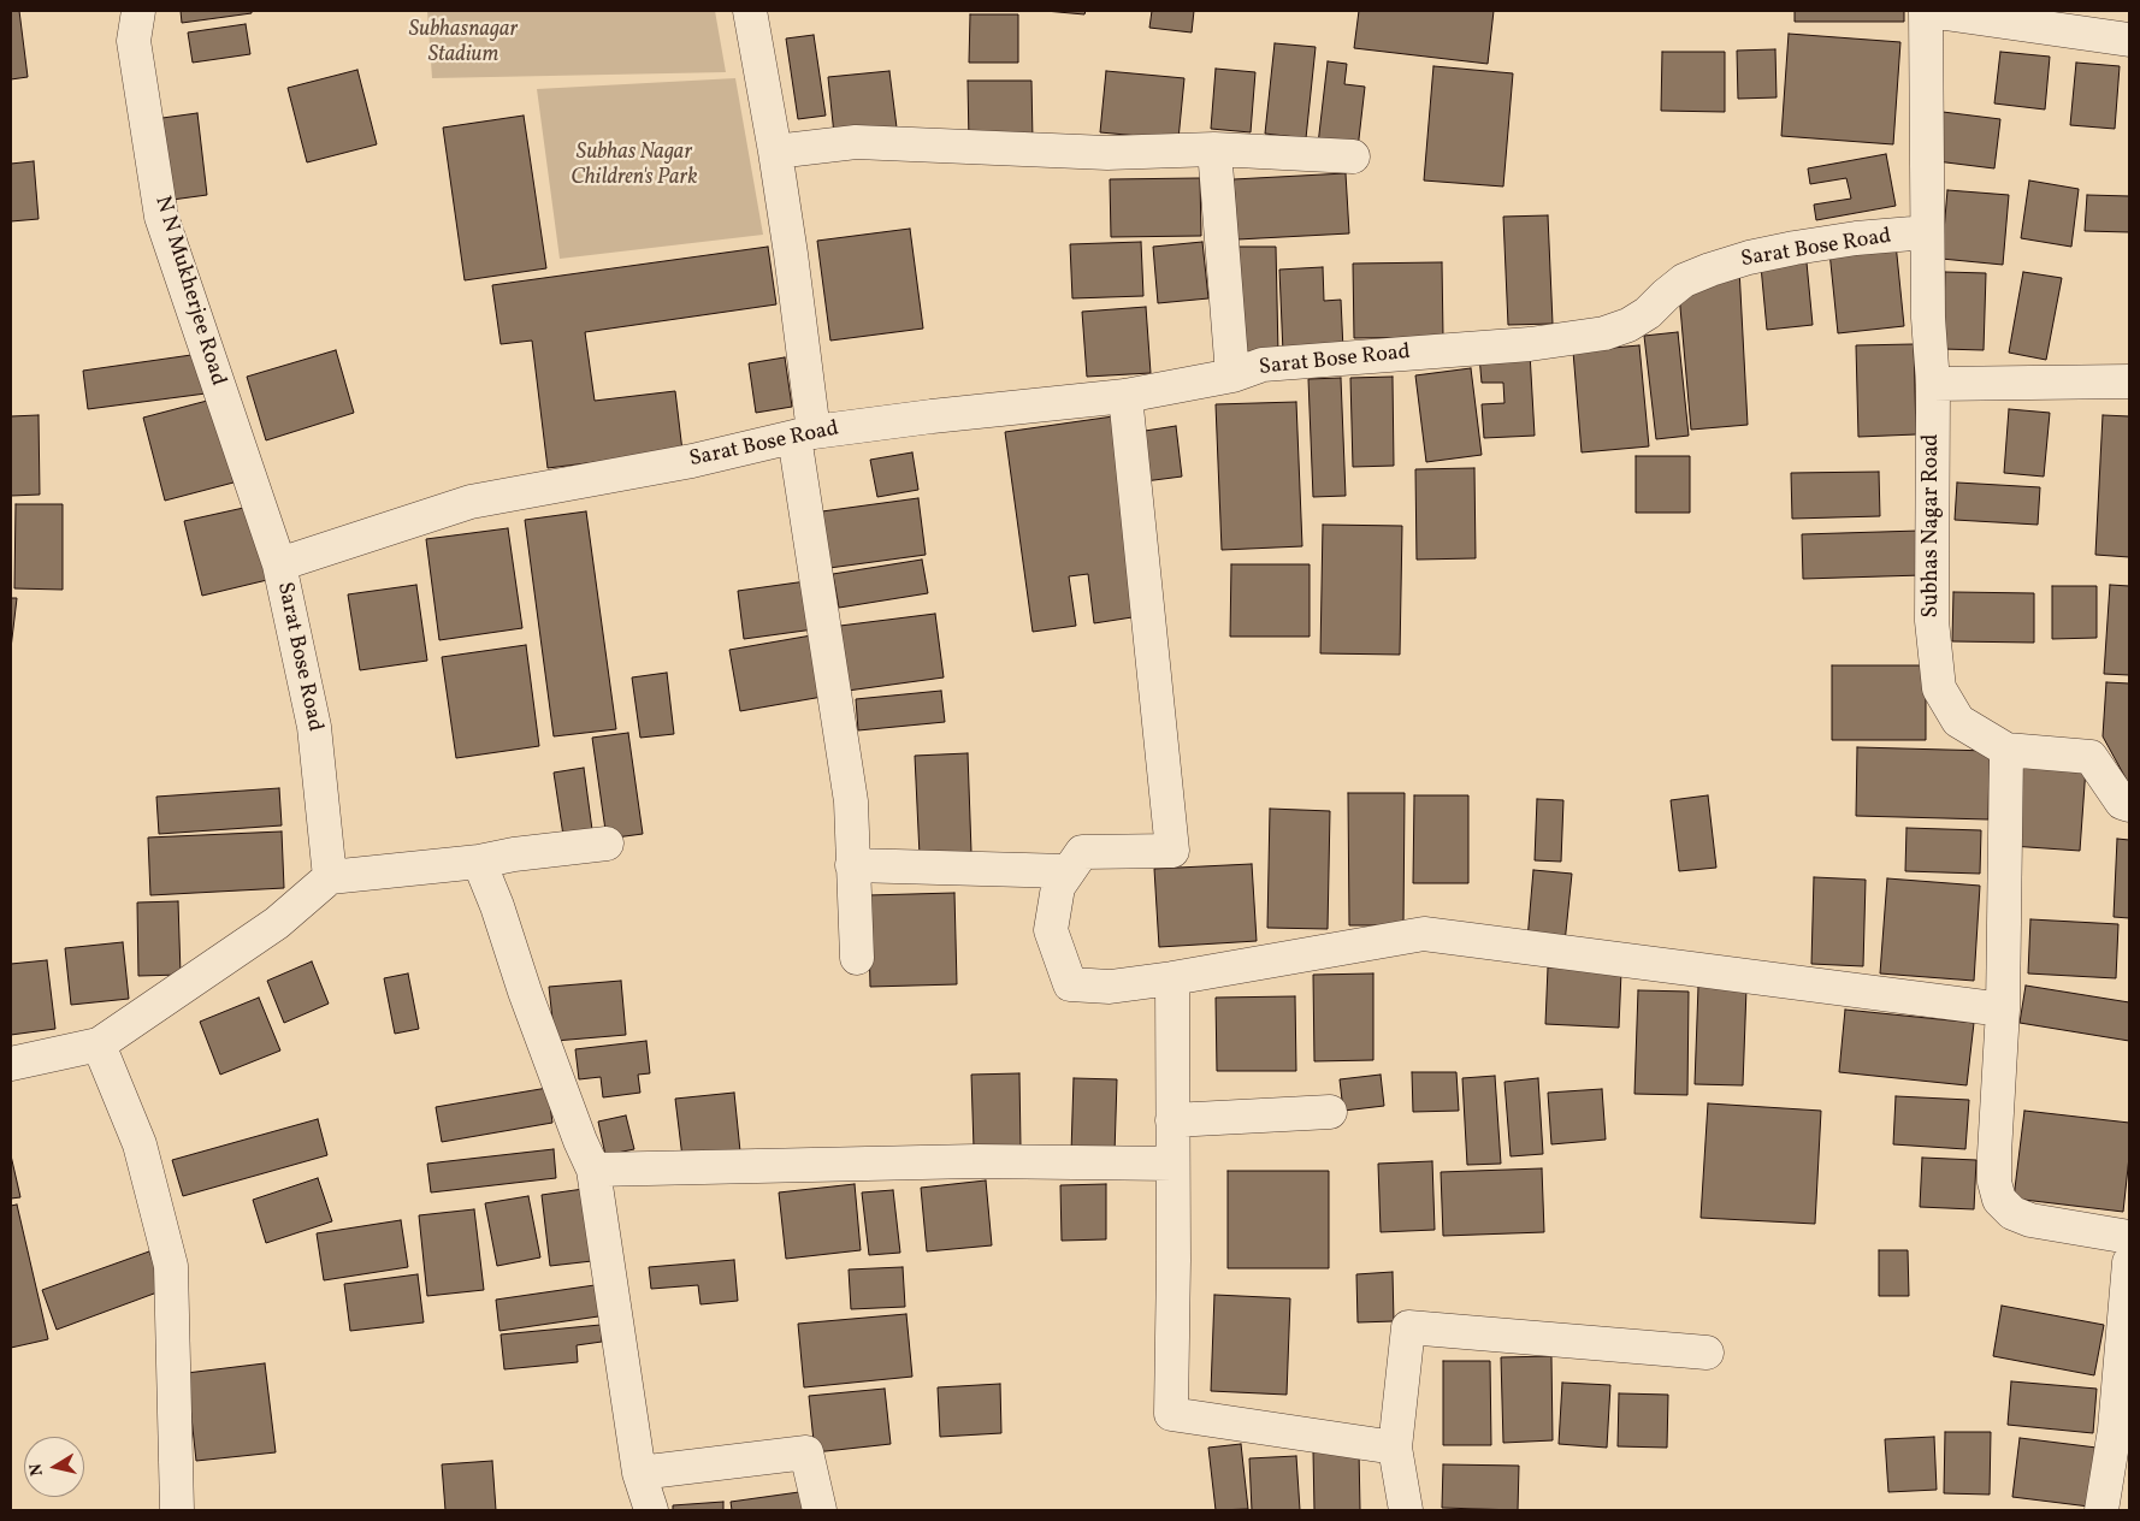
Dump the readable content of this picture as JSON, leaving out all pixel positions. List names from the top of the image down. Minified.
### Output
{"streets":{"street":["Sarat Bose Road","N N Mukherjee Road","Subhas Nagar Road"]},"crossings":[["Sarat Bose Road","N N Mukherjee Road"],["Sarat Bose Road","Subhas Nagar Road"]],"parks":["Subhasnagar Stadium","Subhas Nagar Children's Park"],"north":"left"}
